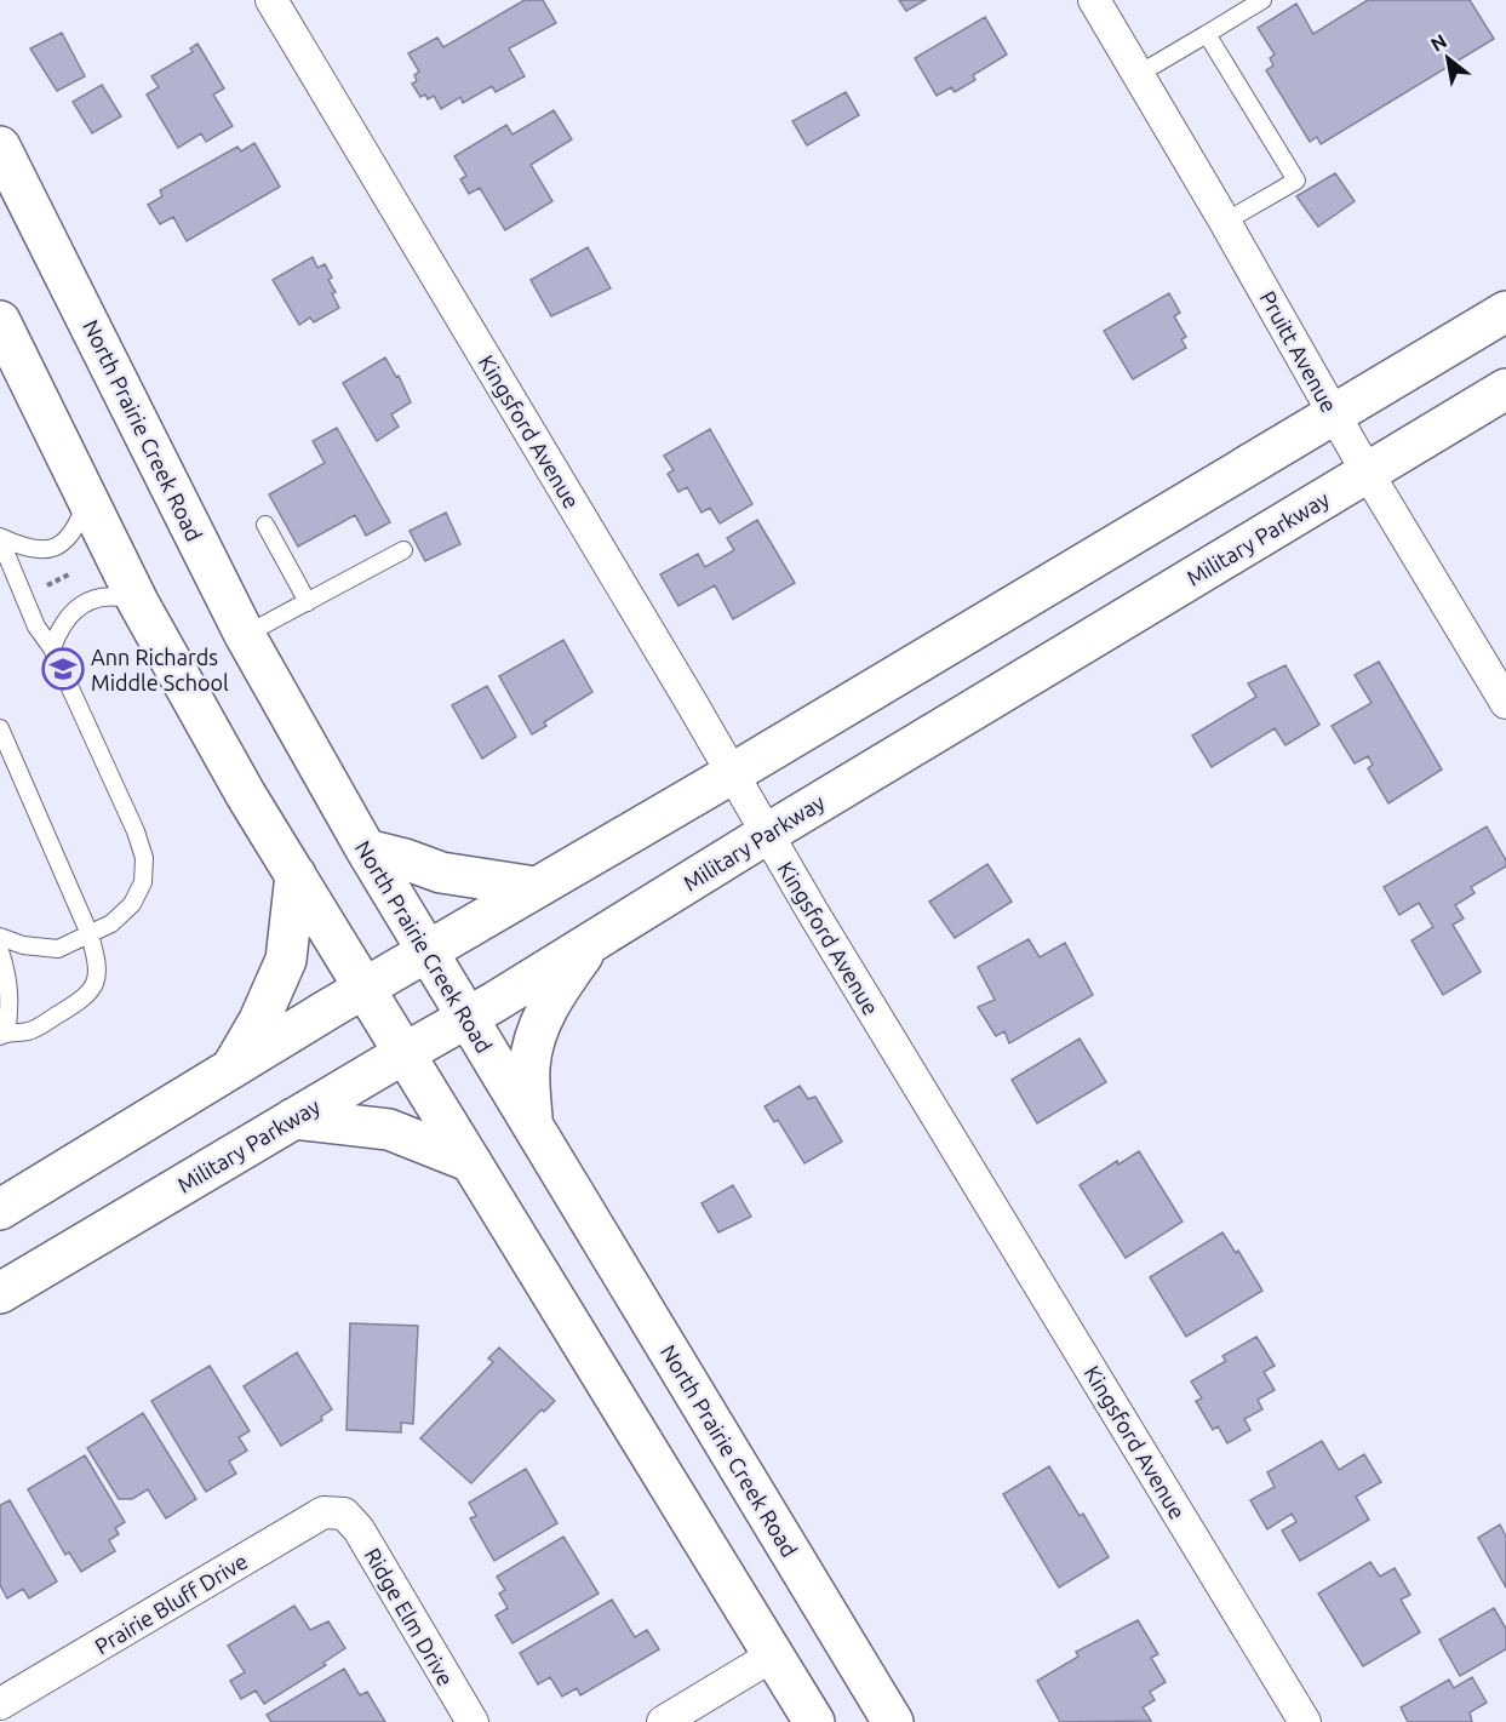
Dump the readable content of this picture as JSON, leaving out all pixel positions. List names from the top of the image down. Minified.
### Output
{"streets":{"main road":["North Prairie Creek Road","Military Parkway"],"street":["Pruitt Avenue","Kingsford Avenue","Prairie Bluff Drive","Ridge Elm Drive"]},"crossings":[["Pruitt Avenue","Military Parkway"],["North Prairie Creek Road","Military Parkway"],["Kingsford Avenue","Military Parkway"],["Prairie Bluff Drive","Ridge Elm Drive"]],"places":{"school or university":["Ann Richards Middle School"]},"north":"top left"}
